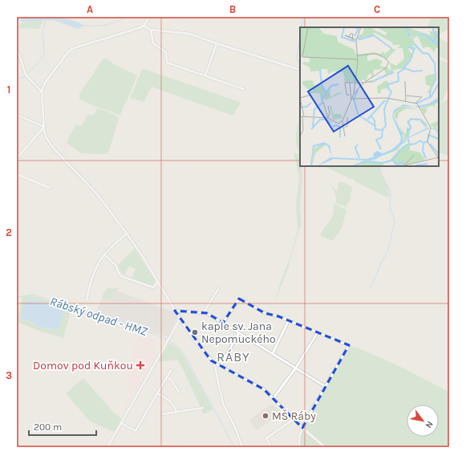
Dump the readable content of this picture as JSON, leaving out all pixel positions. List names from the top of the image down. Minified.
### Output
{"districts":["RÁBY"],"water":["Rábský odpad - HMZ"],"places":{"other":["kaple sv. Jana Nepomuckého","MŠ Ráby"],"health":["Domov pod Kuňkou"]},"scale_bar":"200 m","north":"bottom right","grid":{"columns":["A","B","C"],"rows":["1","2","3"]}}
